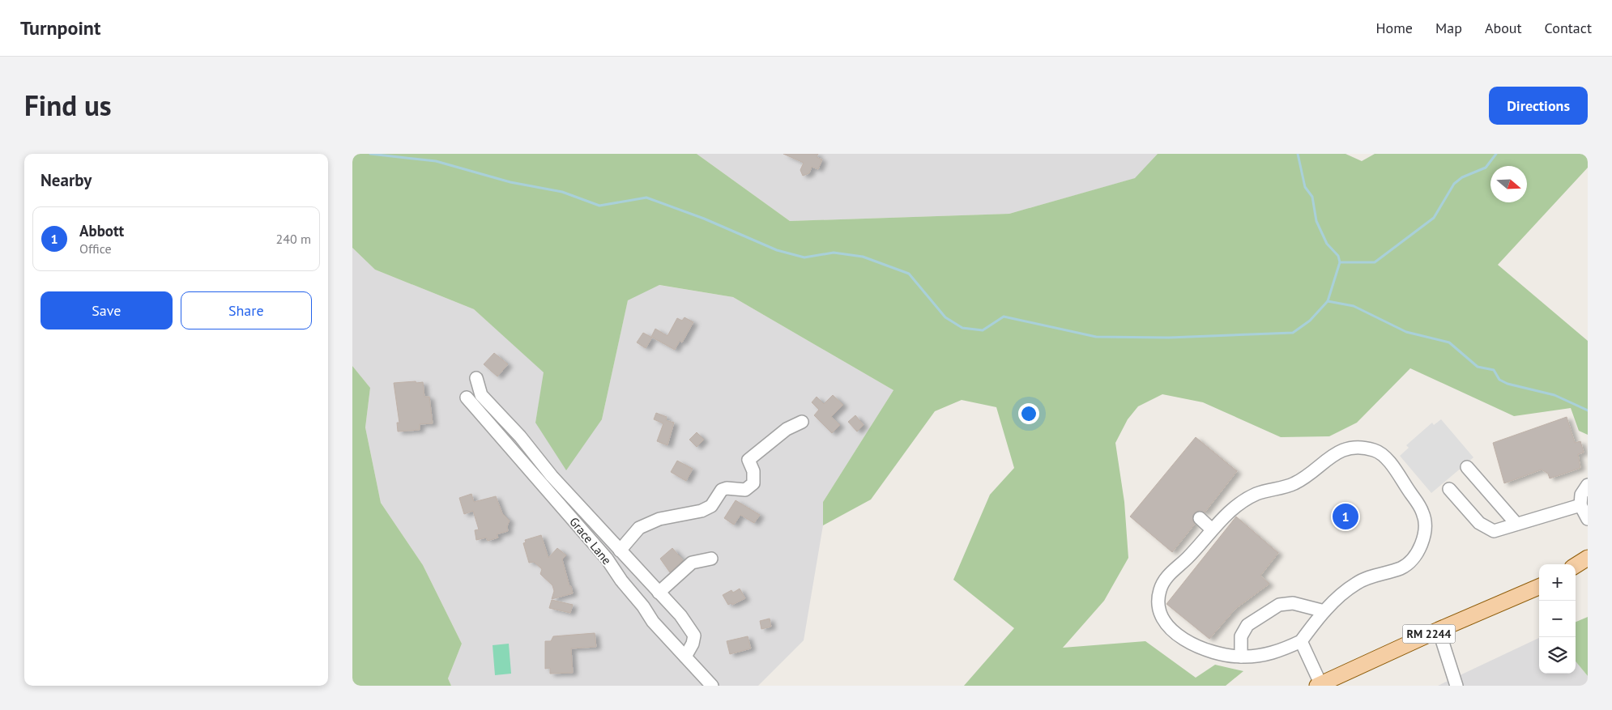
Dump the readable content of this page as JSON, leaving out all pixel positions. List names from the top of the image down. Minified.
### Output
{"streets":{"main road":["RM 2244"],"street":["Grace Lane"]},"north":"right","page":{"header":"Turnpoint","nav":["Home","Map","About","Contact"],"title":"Find us","buttons":["Directions",["Save","Share"]],"heading":"Nearby","list":[{"mark":"1","name":"Abbott","note":"Office","value":"240 m"}],"pins":"1","map_buttons":["+","−"]}}
